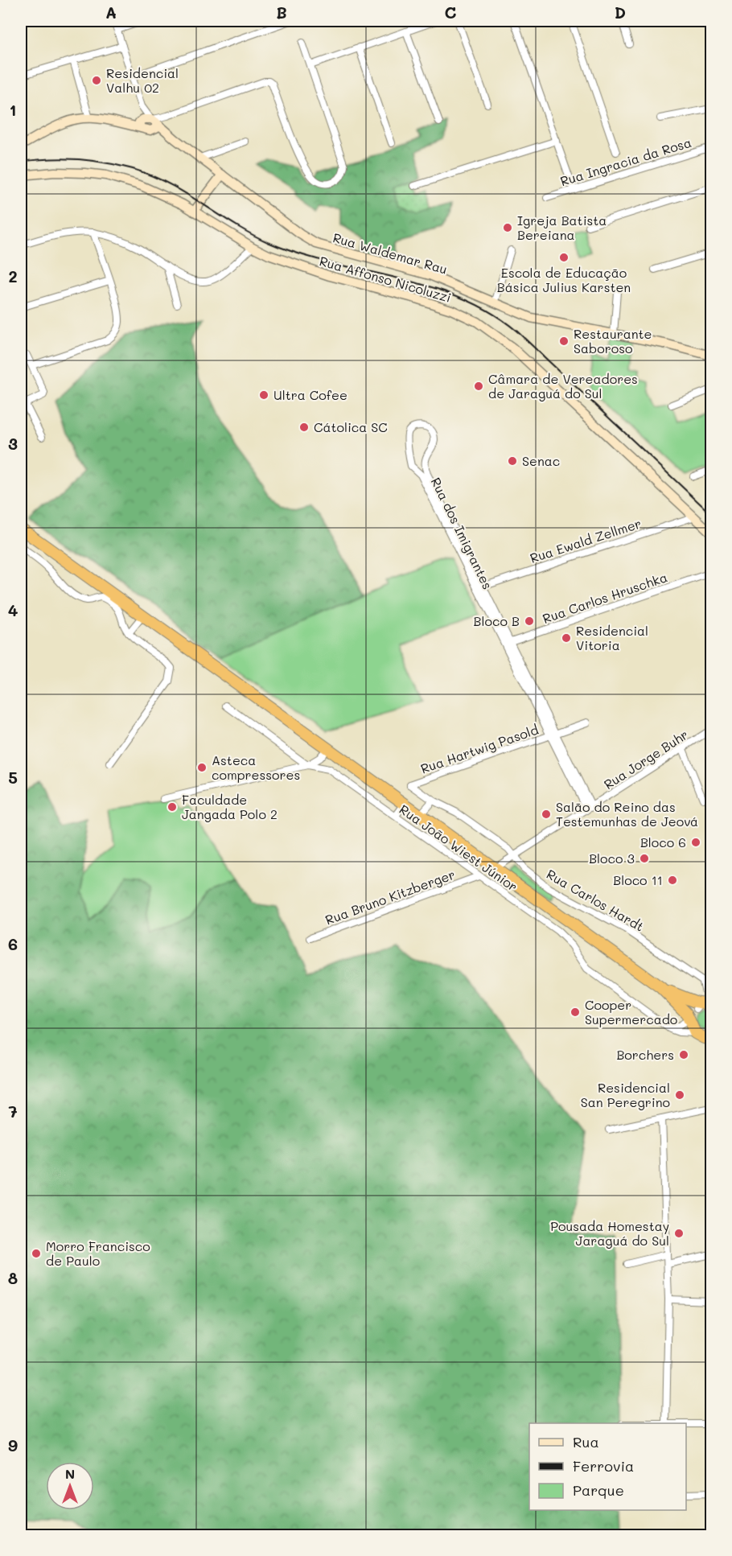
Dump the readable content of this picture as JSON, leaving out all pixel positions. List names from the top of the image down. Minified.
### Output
{"streets":{"street":["Rua Ingracia da Rosa","Rua Waldemar Rau","Rua Affonso Nicoluzzi","Rua dos Imigrantes","Rua Ewald Zellmer","Rua Carlos Hruschka","Rua Hartwig Pasold","Rua Jorge Buhr","Rua João Wiest Júnior","Rua Bruno Kitzberger","Rua Carlos Hardt"]},"crossings":[["Rua Affonso Nicoluzzi","Rua Ewald Zellmer"],["Rua dos Imigrantes","Rua Ewald Zellmer"],["Rua dos Imigrantes","Rua Carlos Hruschka"],["Rua dos Imigrantes","Rua Hartwig Pasold"],["Rua dos Imigrantes","Rua Jorge Buhr"],["Rua Hartwig Pasold","Rua Carlos Hardt"],["Rua Jorge Buhr","Rua Carlos Hardt"],["Rua João Wiest Júnior","Rua Bruno Kitzberger"]],"places":["Residencial Valhu 02","Igreja Batista Bereiana","Escola de Educação Básica Julius Karsten","Restaurante Saboroso","Câmara de Vereadores de Jaraguá do Sul","Ultra Cofee","Cátolica SC","Senac","Bloco B","Residencial Vitoria","Asteca compressores","Faculdade Jangada Polo 2","Salão do Reino das Testemunhas de Jeová","Bloco 6","Bloco 3","Bloco 11","Cooper Supermercado","Borchers","Residencial San Peregrino","Pousada Homestay Jaraguá do Sul","Morro Francisco de Paulo"],"legend":["Rua","Ferrovia","Parque"],"north":"top","grid":{"columns":["A","B","C","D"],"rows":["1","2","3","4","5","6","7","8","9"]}}
